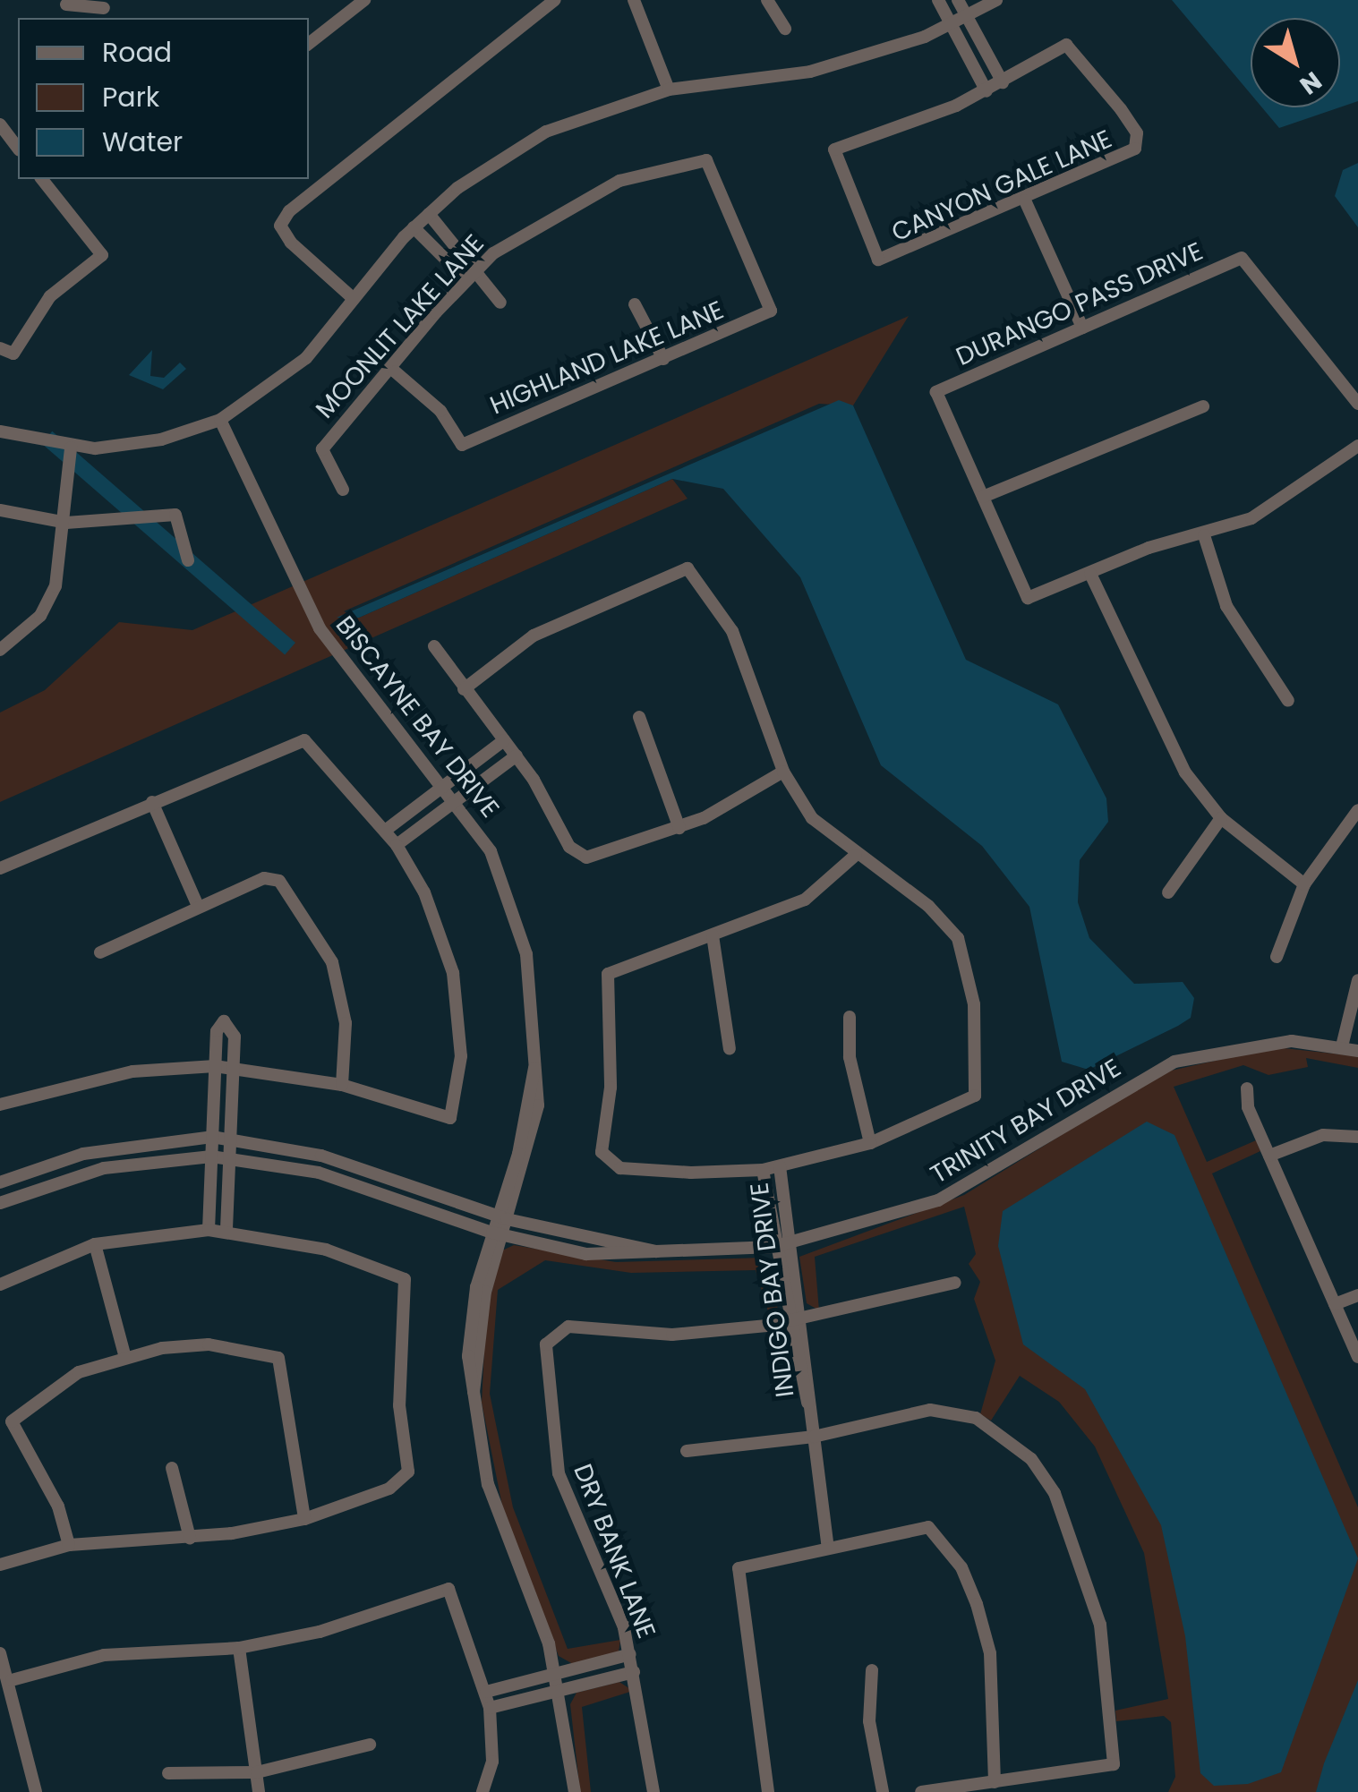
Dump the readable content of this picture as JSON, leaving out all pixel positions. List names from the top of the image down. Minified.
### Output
{"streets":{"street":["CANYON GALE LANE","DURANGO PASS DRIVE","MOONLIT LAKE LANE","HIGHLAND LAKE LANE","BISCAYNE BAY DRIVE","TRINITY BAY DRIVE","INDIGO BAY DRIVE","DRY BANK LANE"]},"crossings":[["MOONLIT LAKE LANE","HIGHLAND LAKE LANE"],["BISCAYNE BAY DRIVE","TRINITY BAY DRIVE"],["TRINITY BAY DRIVE","INDIGO BAY DRIVE"],["INDIGO BAY DRIVE","DRY BANK LANE"]],"legend":["Road","Park","Water"],"north":"bottom right"}
